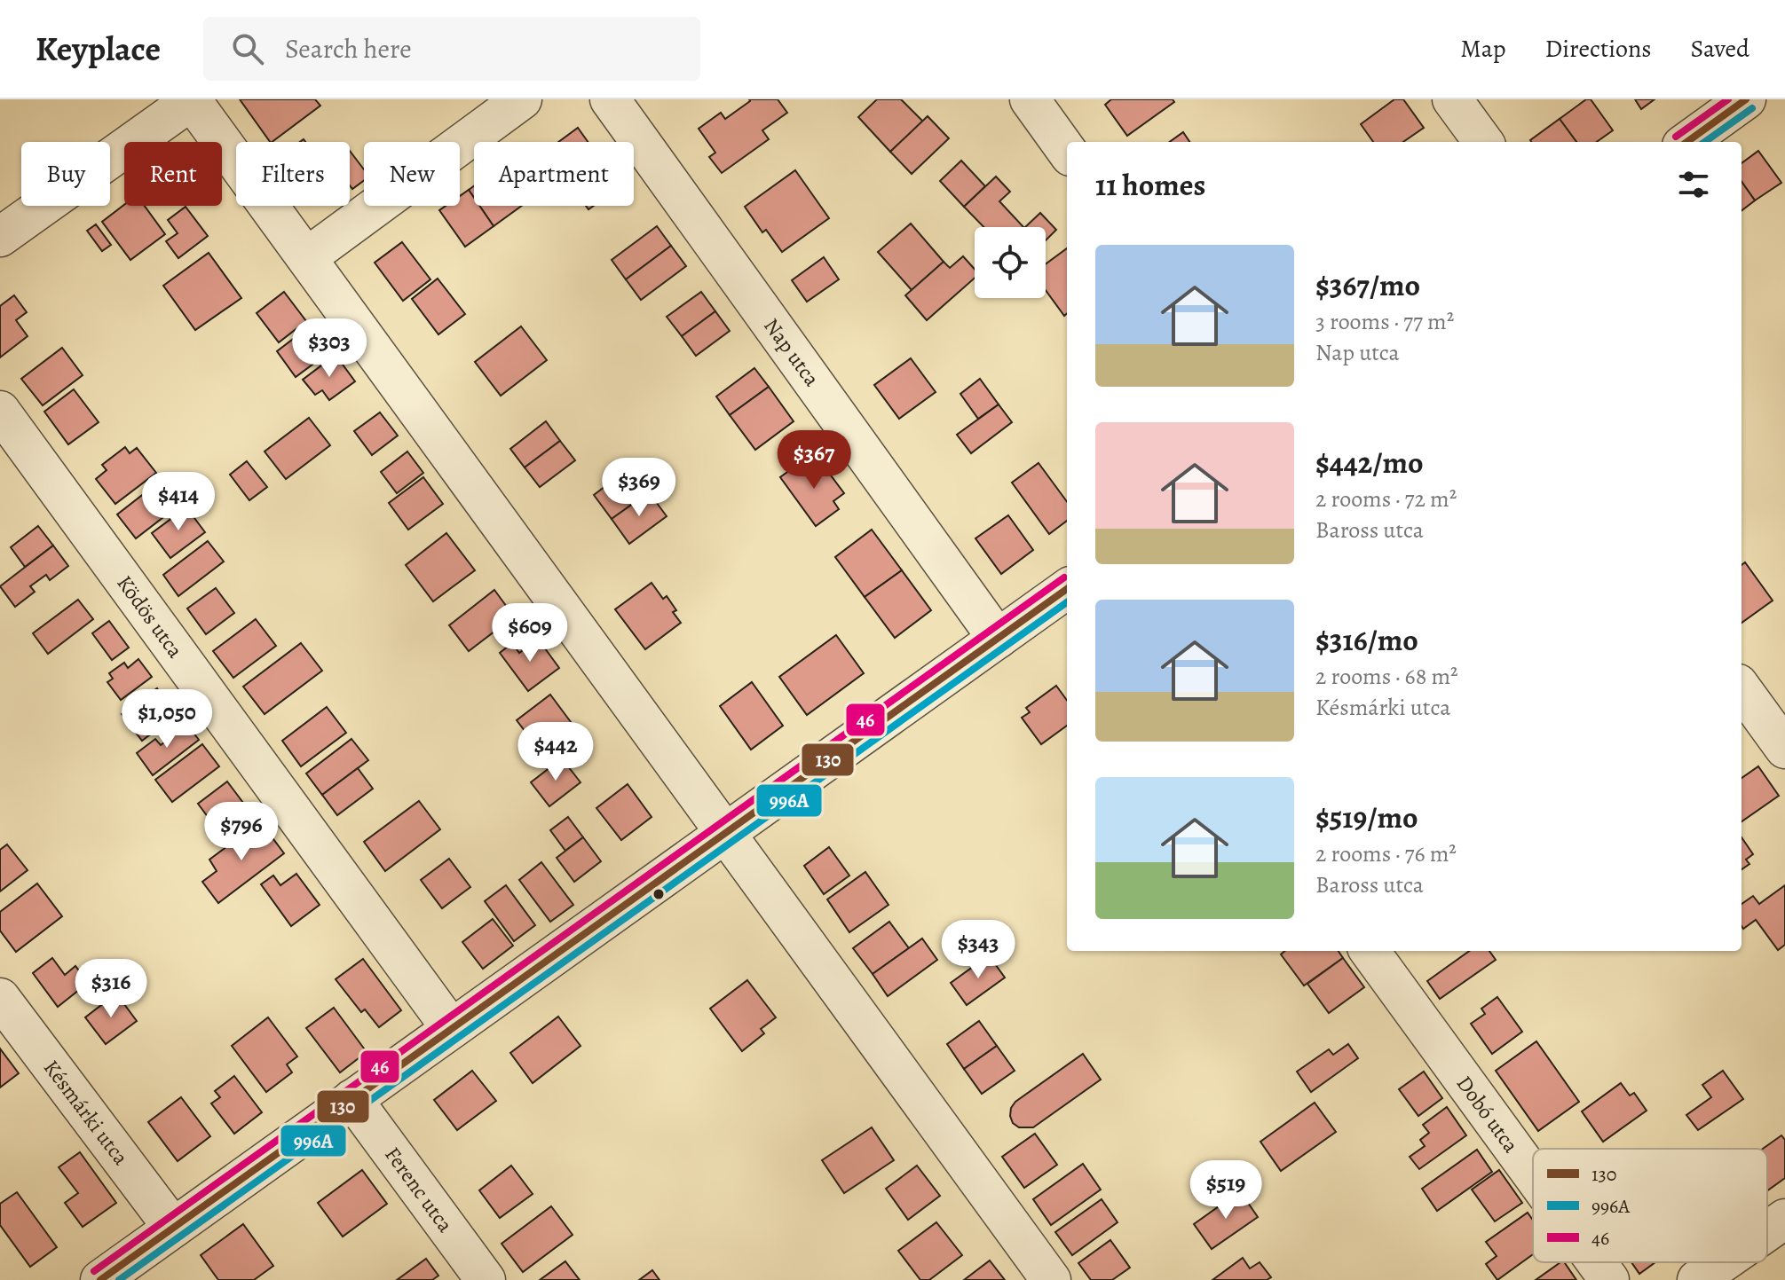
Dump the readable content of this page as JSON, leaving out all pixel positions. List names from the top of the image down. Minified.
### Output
{"streets":{"street":["Nap utca","Ködös utca","Késmárki utca","Dobó utca","Ferenc utca"]},"lines":["transit line 130","transit line 46","transit line 996A"],"legend":["130","996A","46"],"page":{"header":"Keyplace","search":"Search here","nav":["Map","Directions","Saved"],"chip":["Buy","Rent","Filters","New","Apartment"],"heading":"11 homes","list":[{"name":"$367/mo","note":"3 rooms · 77 m² · Nap utca"},{"name":"$442/mo","note":"2 rooms · 72 m² · Baross utca"},{"name":"$316/mo","note":"2 rooms · 68 m² · Késmárki utca"},{"name":"$519/mo","note":"2 rooms · 76 m² · Baross utca"}],"price":["$303","$367","$369","$414","$609","$1,050","$442","$796","$343","$316","$519"]}}
